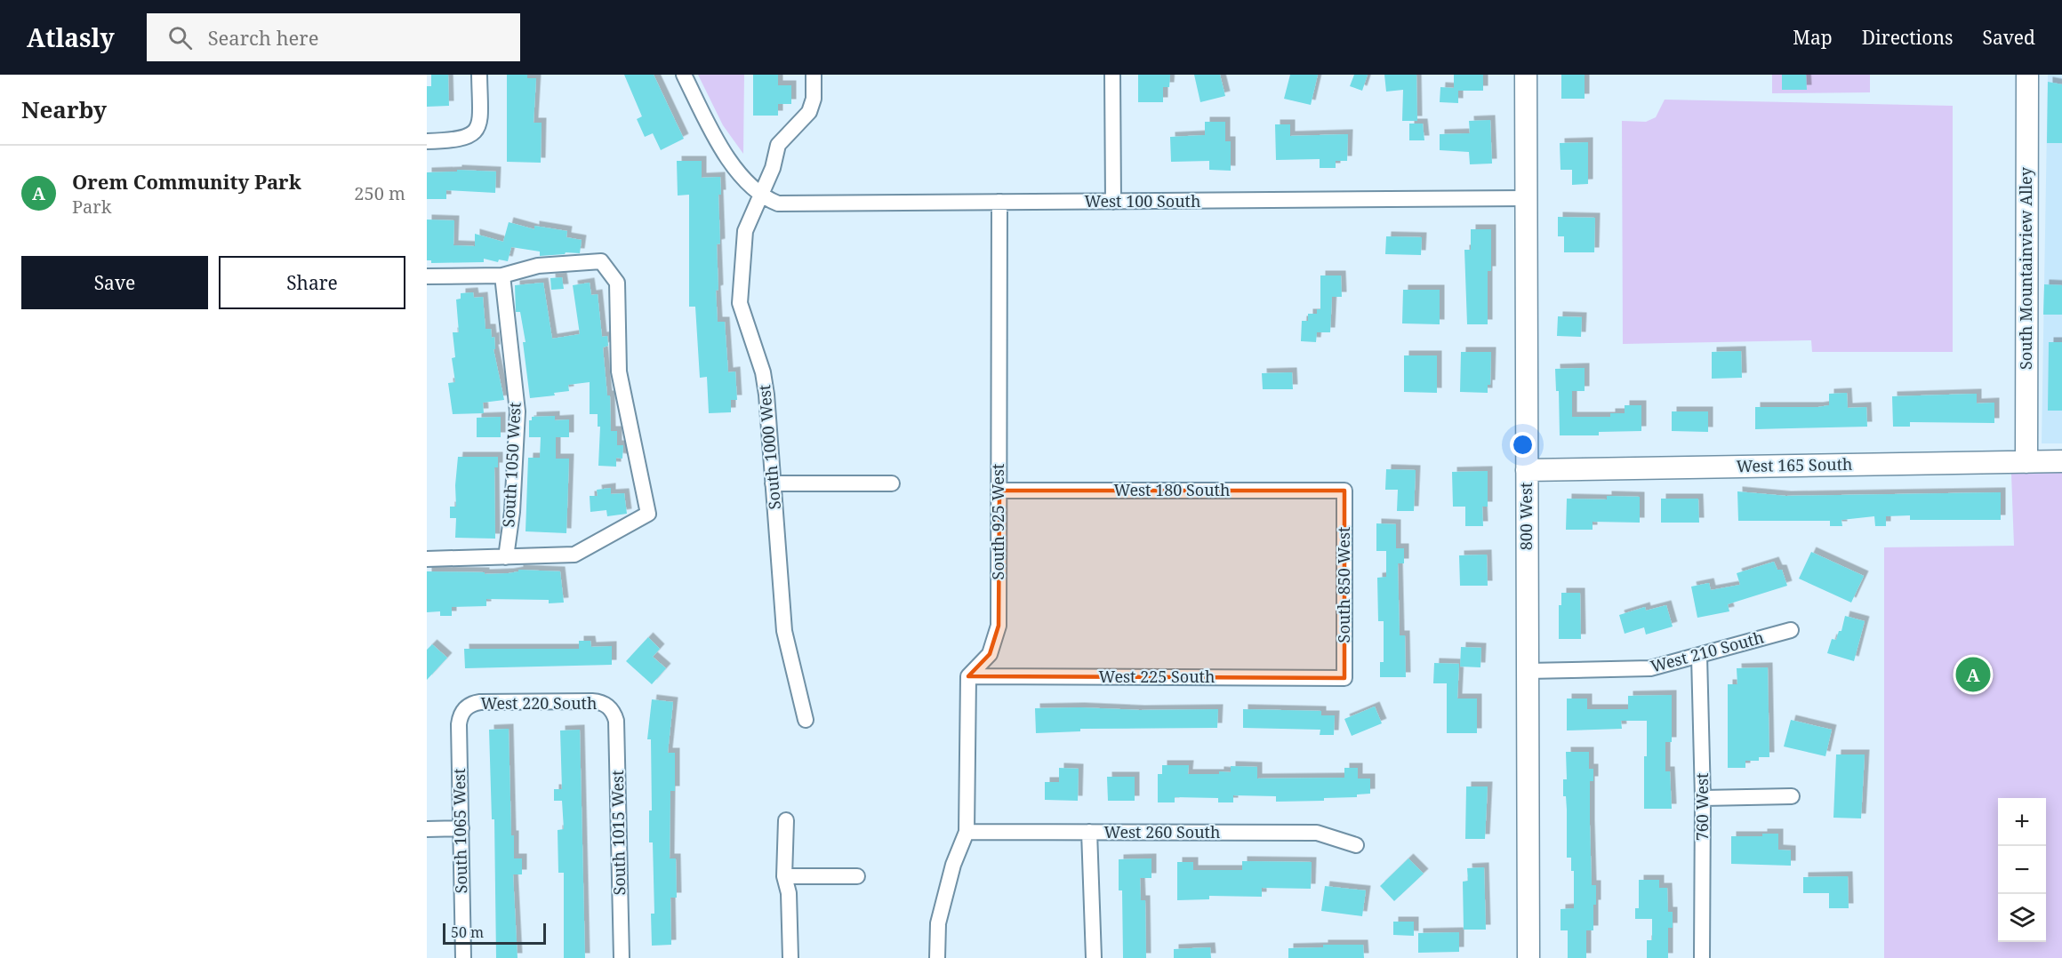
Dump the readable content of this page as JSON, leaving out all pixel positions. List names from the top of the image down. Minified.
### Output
{"streets":{"street":["West 100 South","South Mountainview Alley","South 1000 West","South 1050 West","West 165 South","West 180 South","800 West","South 925 West","South 850 West","West 210 South","West 225 South","West 220 South","760 West","South 1065 West","South 1015 West","West 260 South"]},"crossings":[["West 100 South","South 1000 West"],["West 100 South","800 West"],["West 100 South","South 925 West"],["South Mountainview Alley","West 165 South"],["West 165 South","800 West"],["West 180 South","South 925 West"],["West 180 South","South 850 West"],["800 West","West 210 South"],["South 925 West","West 225 South"],["South 850 West","West 225 South"],["West 210 South","760 West"],["West 220 South","South 1065 West"],["West 220 South","South 1015 West"]],"scale_bar":"50 m","page":{"header":"Atlasly","search":"Search here","nav":["Map","Directions","Saved"],"heading":"Nearby","list":[{"mark":"A","name":"Orem Community Park","note":"Park","value":"250 m"}],"buttons":["Save","Share"],"pins":"A","map_buttons":["+","−"],"scale":"50 m"}}
